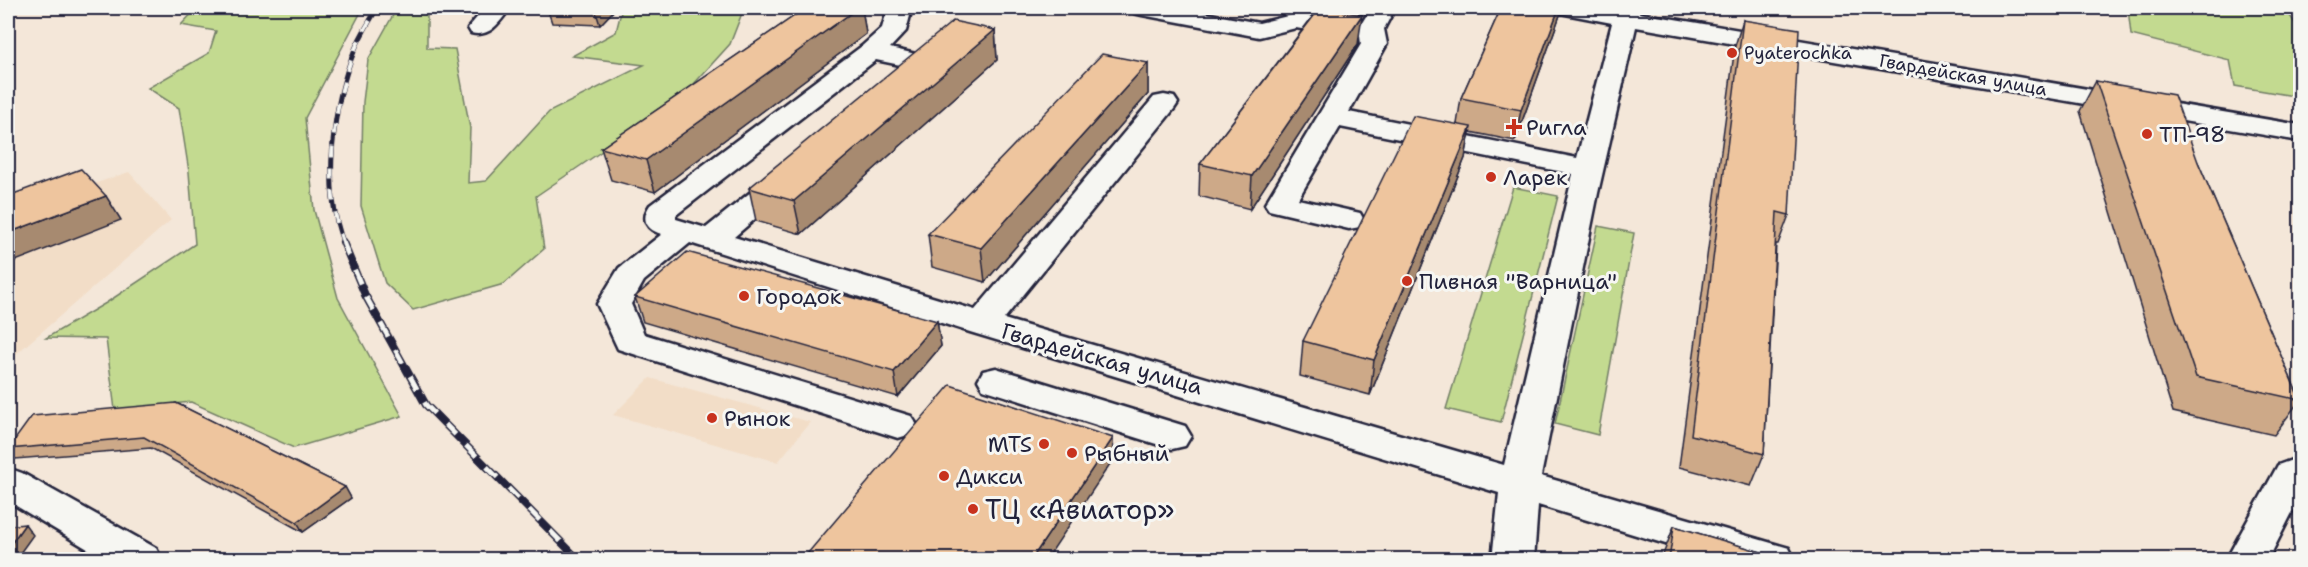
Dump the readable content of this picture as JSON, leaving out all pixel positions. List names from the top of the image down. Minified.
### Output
{"streets":{"street":["Гвардейская улица"]},"places":{"other":["Pyaterochka","ТП-98","Ларек","Пивная \"Варница\"","Городок","Рынок","MTS","Рыбный","Дикси","ТЦ «Авиатор»"],"health":["Ригла"]}}
